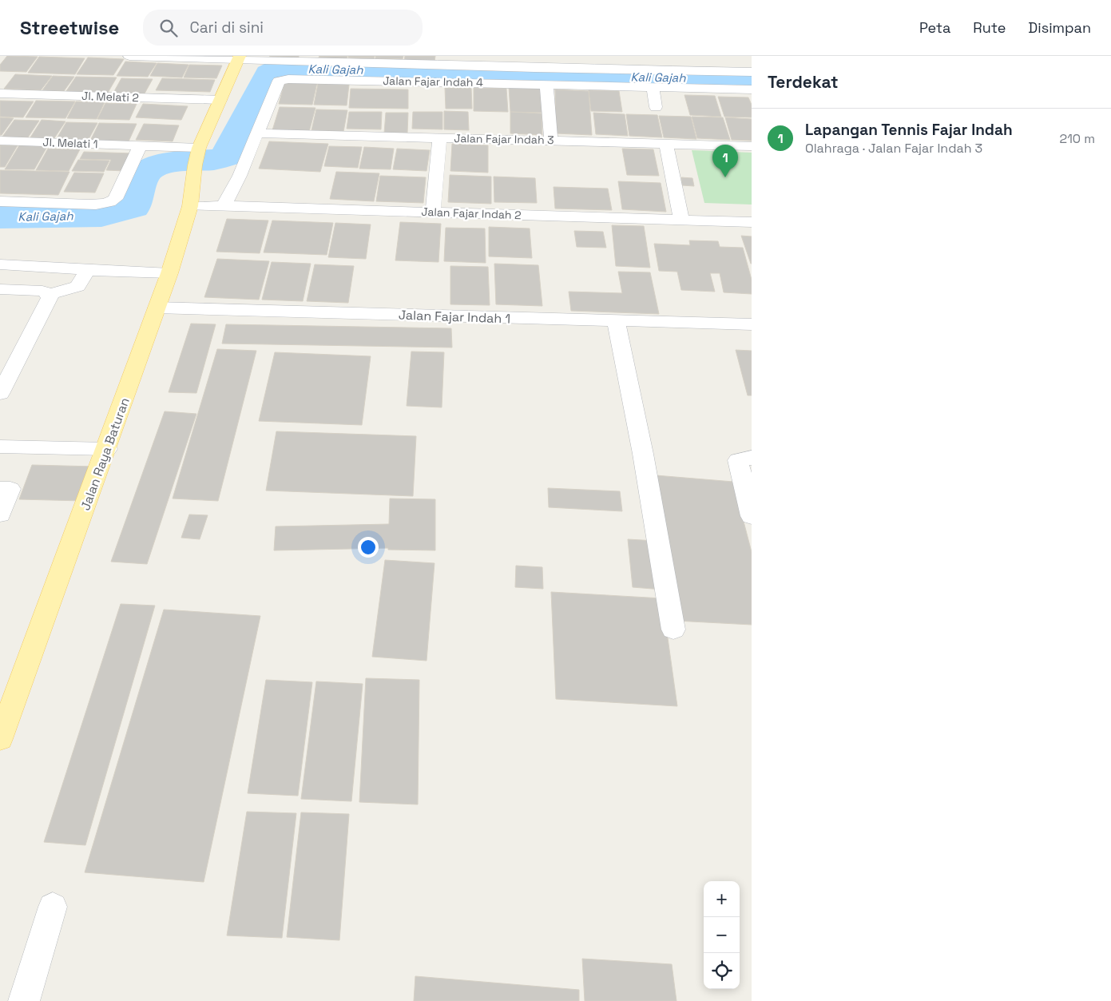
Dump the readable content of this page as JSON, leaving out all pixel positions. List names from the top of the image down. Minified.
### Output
{"streets":{"main road":["Jalan Raya Baturan"],"street":["Jalan Fajar Indah 4","Jl. Melati 2","Jalan Fajar Indah 3","Jl. Melati 1","Jalan Fajar Indah 2","Jalan Fajar Indah 1"]},"crossings":[["Jalan Fajar Indah 4","Jalan Fajar Indah 3"],["Jalan Fajar Indah 4","Jalan Fajar Indah 2"],["Jl. Melati 2","Jalan Raya Baturan"],["Jl. Melati 1","Jalan Raya Baturan"],["Jalan Fajar Indah 2","Jalan Raya Baturan"],["Jalan Fajar Indah 1","Jalan Raya Baturan"]],"water":["Kali Gajah"],"page":{"header":"Streetwise","search":"Cari di sini","nav":["Peta","Rute","Disimpan"],"heading":"Terdekat","list":[{"mark":"1","name":"Lapangan Tennis Fajar Indah","note":"Olahraga · Jalan Fajar Indah 3","value":"210 m"}],"pins":"1","map_buttons":["+","−"]}}
